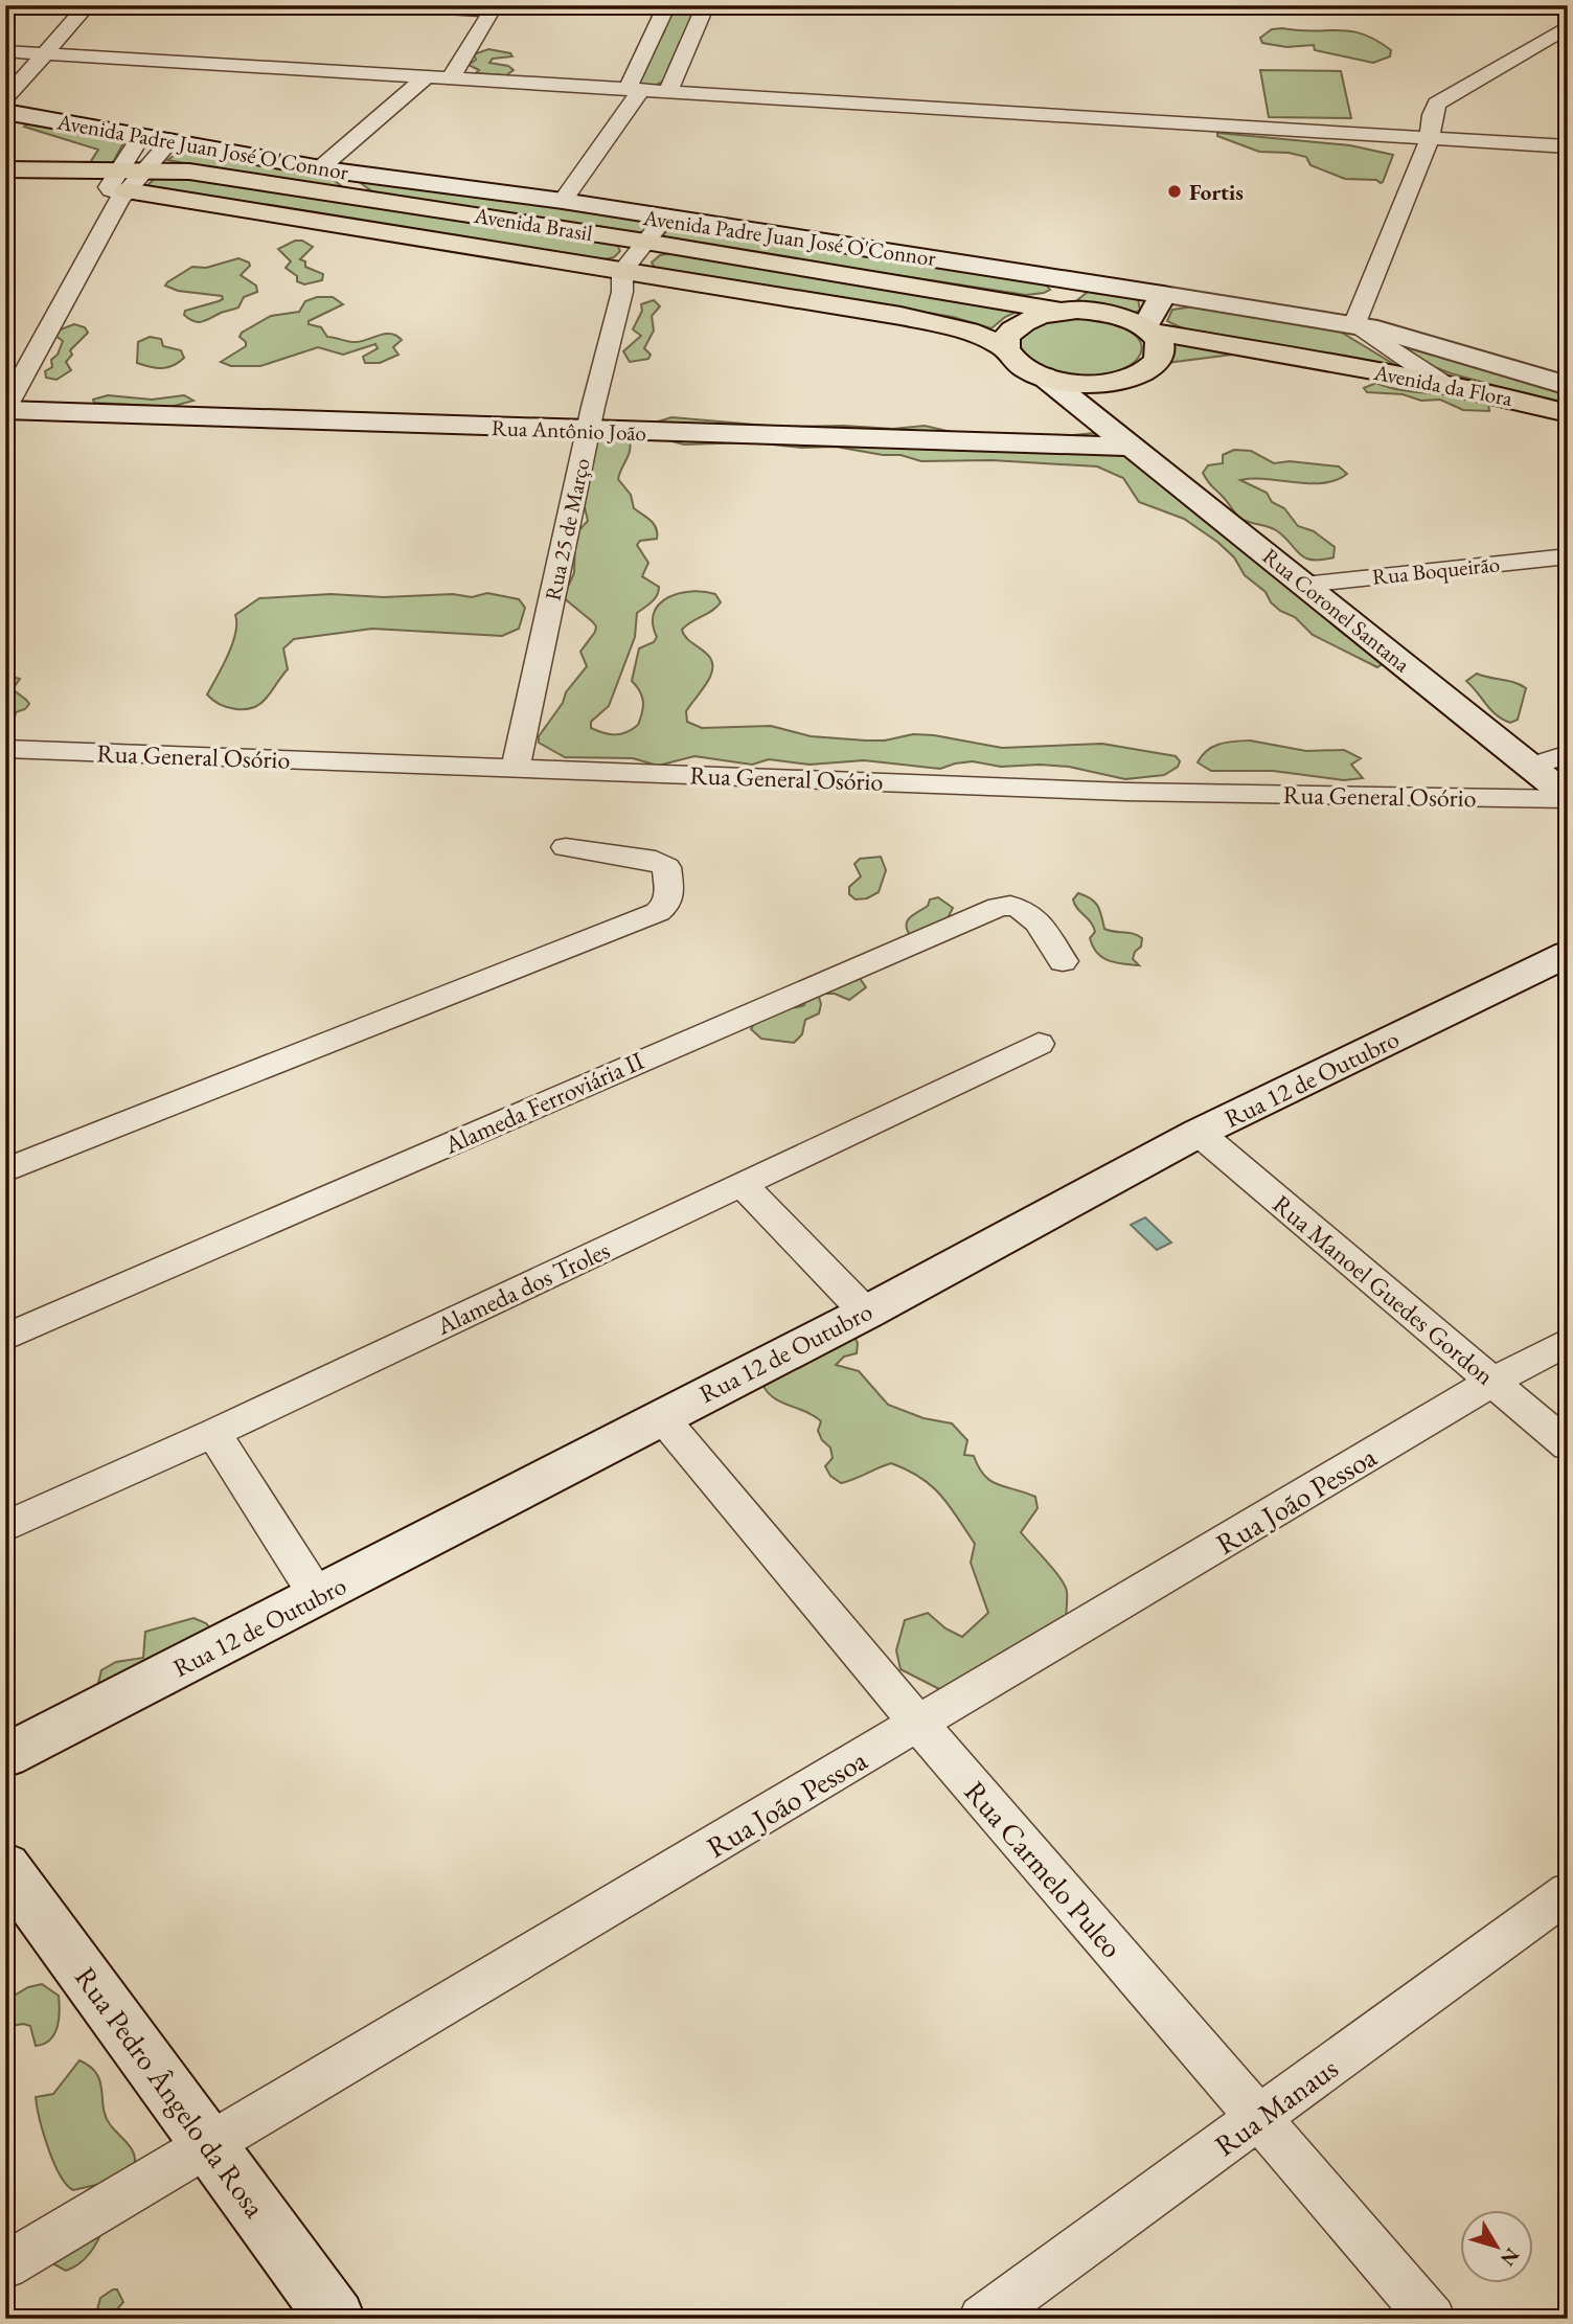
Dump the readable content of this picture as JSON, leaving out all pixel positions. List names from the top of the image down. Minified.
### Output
{"streets":{"main road":["Avenida Padre Juan José O'Connor","Avenida Brasil","Avenida da Flora","Rua Antônio João","Rua Coronel Santana","Rua 12 de Outubro","Rua Pedro Ângelo da Rosa"],"street":["Rua 25 de Março","Rua Boqueirão","Rua General Osório","Alameda Ferroviária II","Alameda dos Troles","Rua Manoel Guedes Gordon","Rua João Pessoa","Rua Carmelo Puleo","Rua Manaus"]},"crossings":[["Avenida Brasil","Avenida da Flora"],["Avenida Brasil","Rua 25 de Março"],["Avenida Brasil","Rua Coronel Santana"],["Avenida da Flora","Rua Coronel Santana"],["Rua Antônio João","Rua 25 de Março"],["Rua Antônio João","Rua Coronel Santana"],["Rua 25 de Março","Rua General Osório"],["Rua Boqueirão","Rua Coronel Santana"],["Rua Coronel Santana","Rua General Osório"],["Rua 12 de Outubro","Rua Manoel Guedes Gordon"],["Rua 12 de Outubro","Rua Carmelo Puleo"],["Rua Manoel Guedes Gordon","Rua João Pessoa"],["Rua João Pessoa","Rua Carmelo Puleo"],["Rua João Pessoa","Rua Pedro Ângelo da Rosa"],["Rua Carmelo Puleo","Rua Manaus"]],"places":["Fortis"],"north":"bottom right"}
